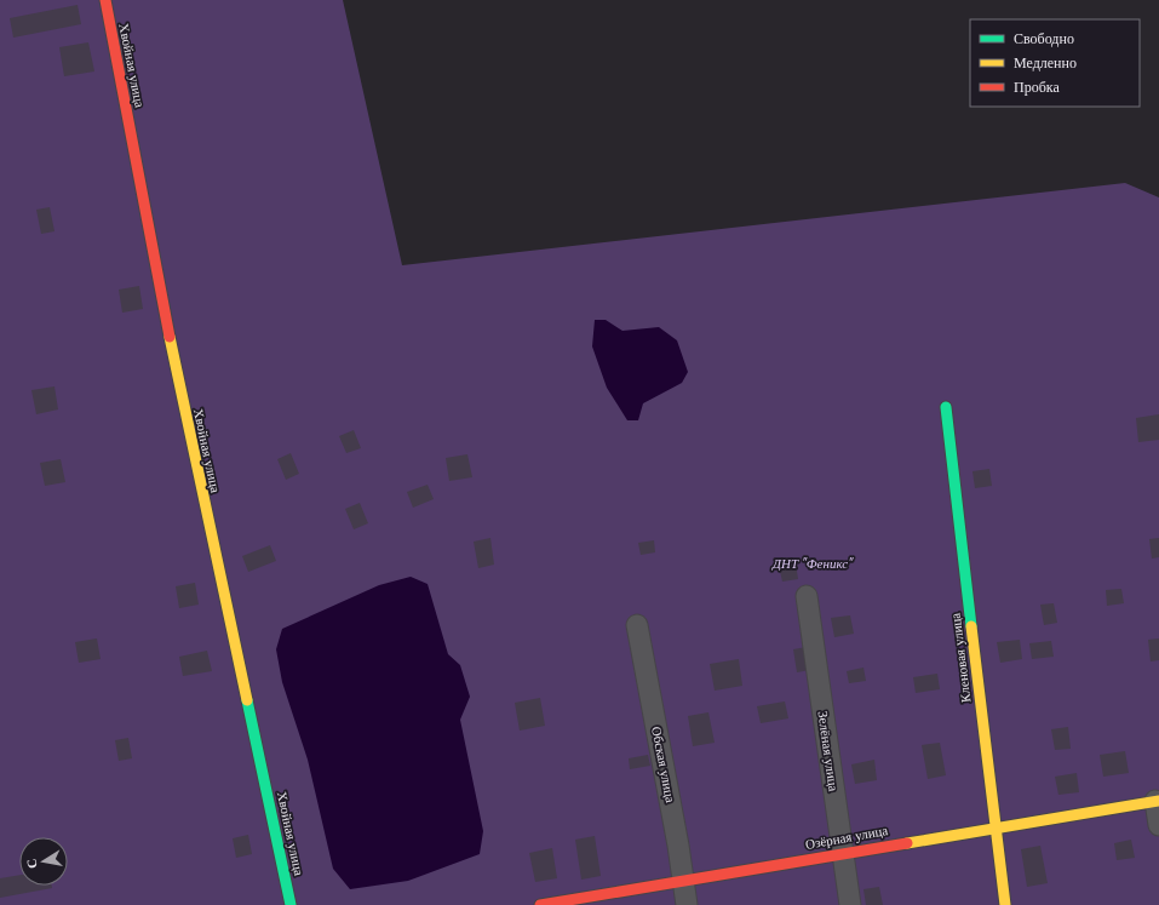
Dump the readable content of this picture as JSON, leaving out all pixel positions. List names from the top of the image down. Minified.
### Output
{"streets":{"street":["Хвойная улица","Кленовая улица","Зелёная улица","Обская улица","Озёрная улица"]},"crossings":[["Кленовая улица","Озёрная улица"],["Зелёная улица","Озёрная улица"],["Обская улица","Озёрная улица"]],"parks":["ДНТ \"Феникс\""],"legend":["Свободно","Медленно","Пробка"],"north":"left"}
